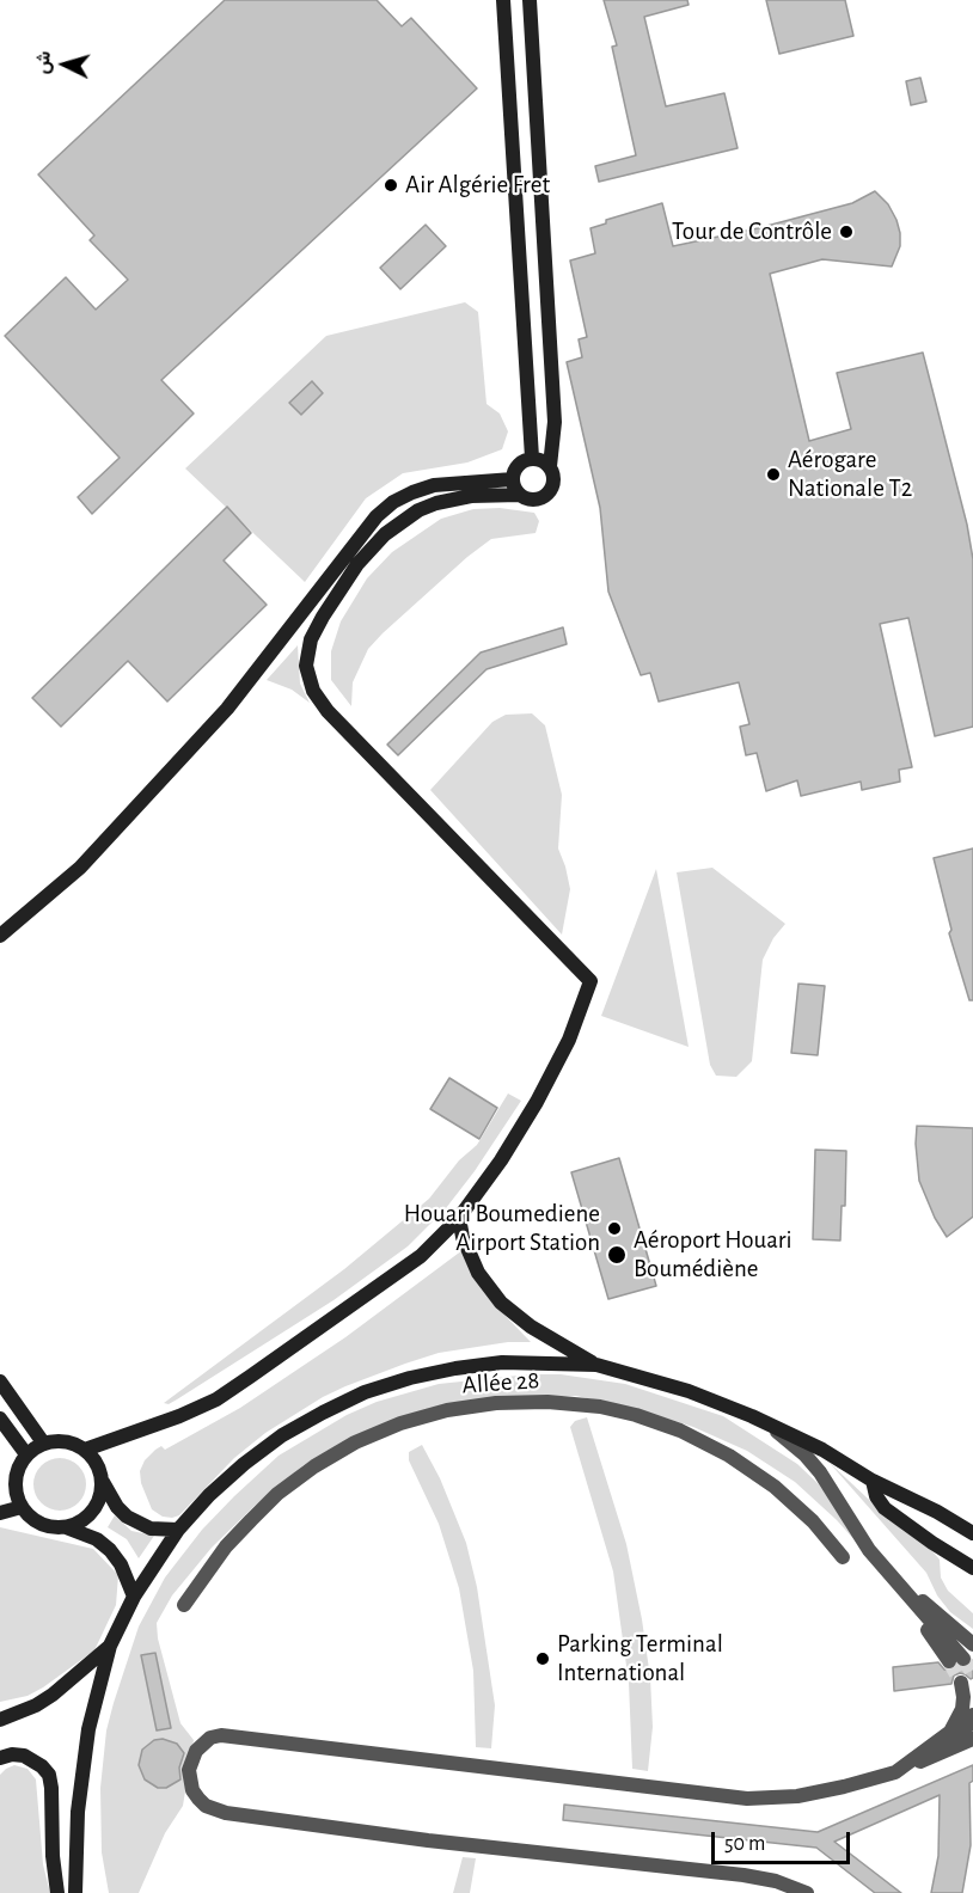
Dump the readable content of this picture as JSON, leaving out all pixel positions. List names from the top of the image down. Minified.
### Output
{"streets":{"street":["Allée 28"]},"places":["Air Algérie Fret","Tour de Contrôle","Aérogare Nationale T2","Houari Boumediene Airport Station","Aéroport Houari Boumédiène","Parking Terminal International"],"scale_bar":"50 m","north":"left"}
